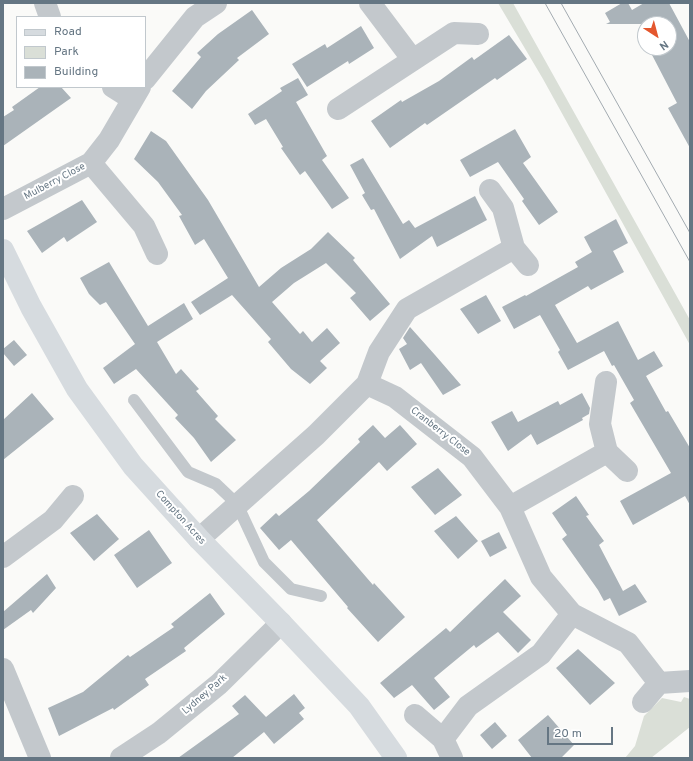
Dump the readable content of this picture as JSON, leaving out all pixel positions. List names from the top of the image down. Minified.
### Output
{"streets":{"street":["Mulberry Close","Cranberry Close","Compton Acres","Lydney Park"]},"crossings":[["Compton Acres","Lydney Park"]],"legend":["Road","Park","Building"],"scale_bar":"20 m","north":"bottom right"}
